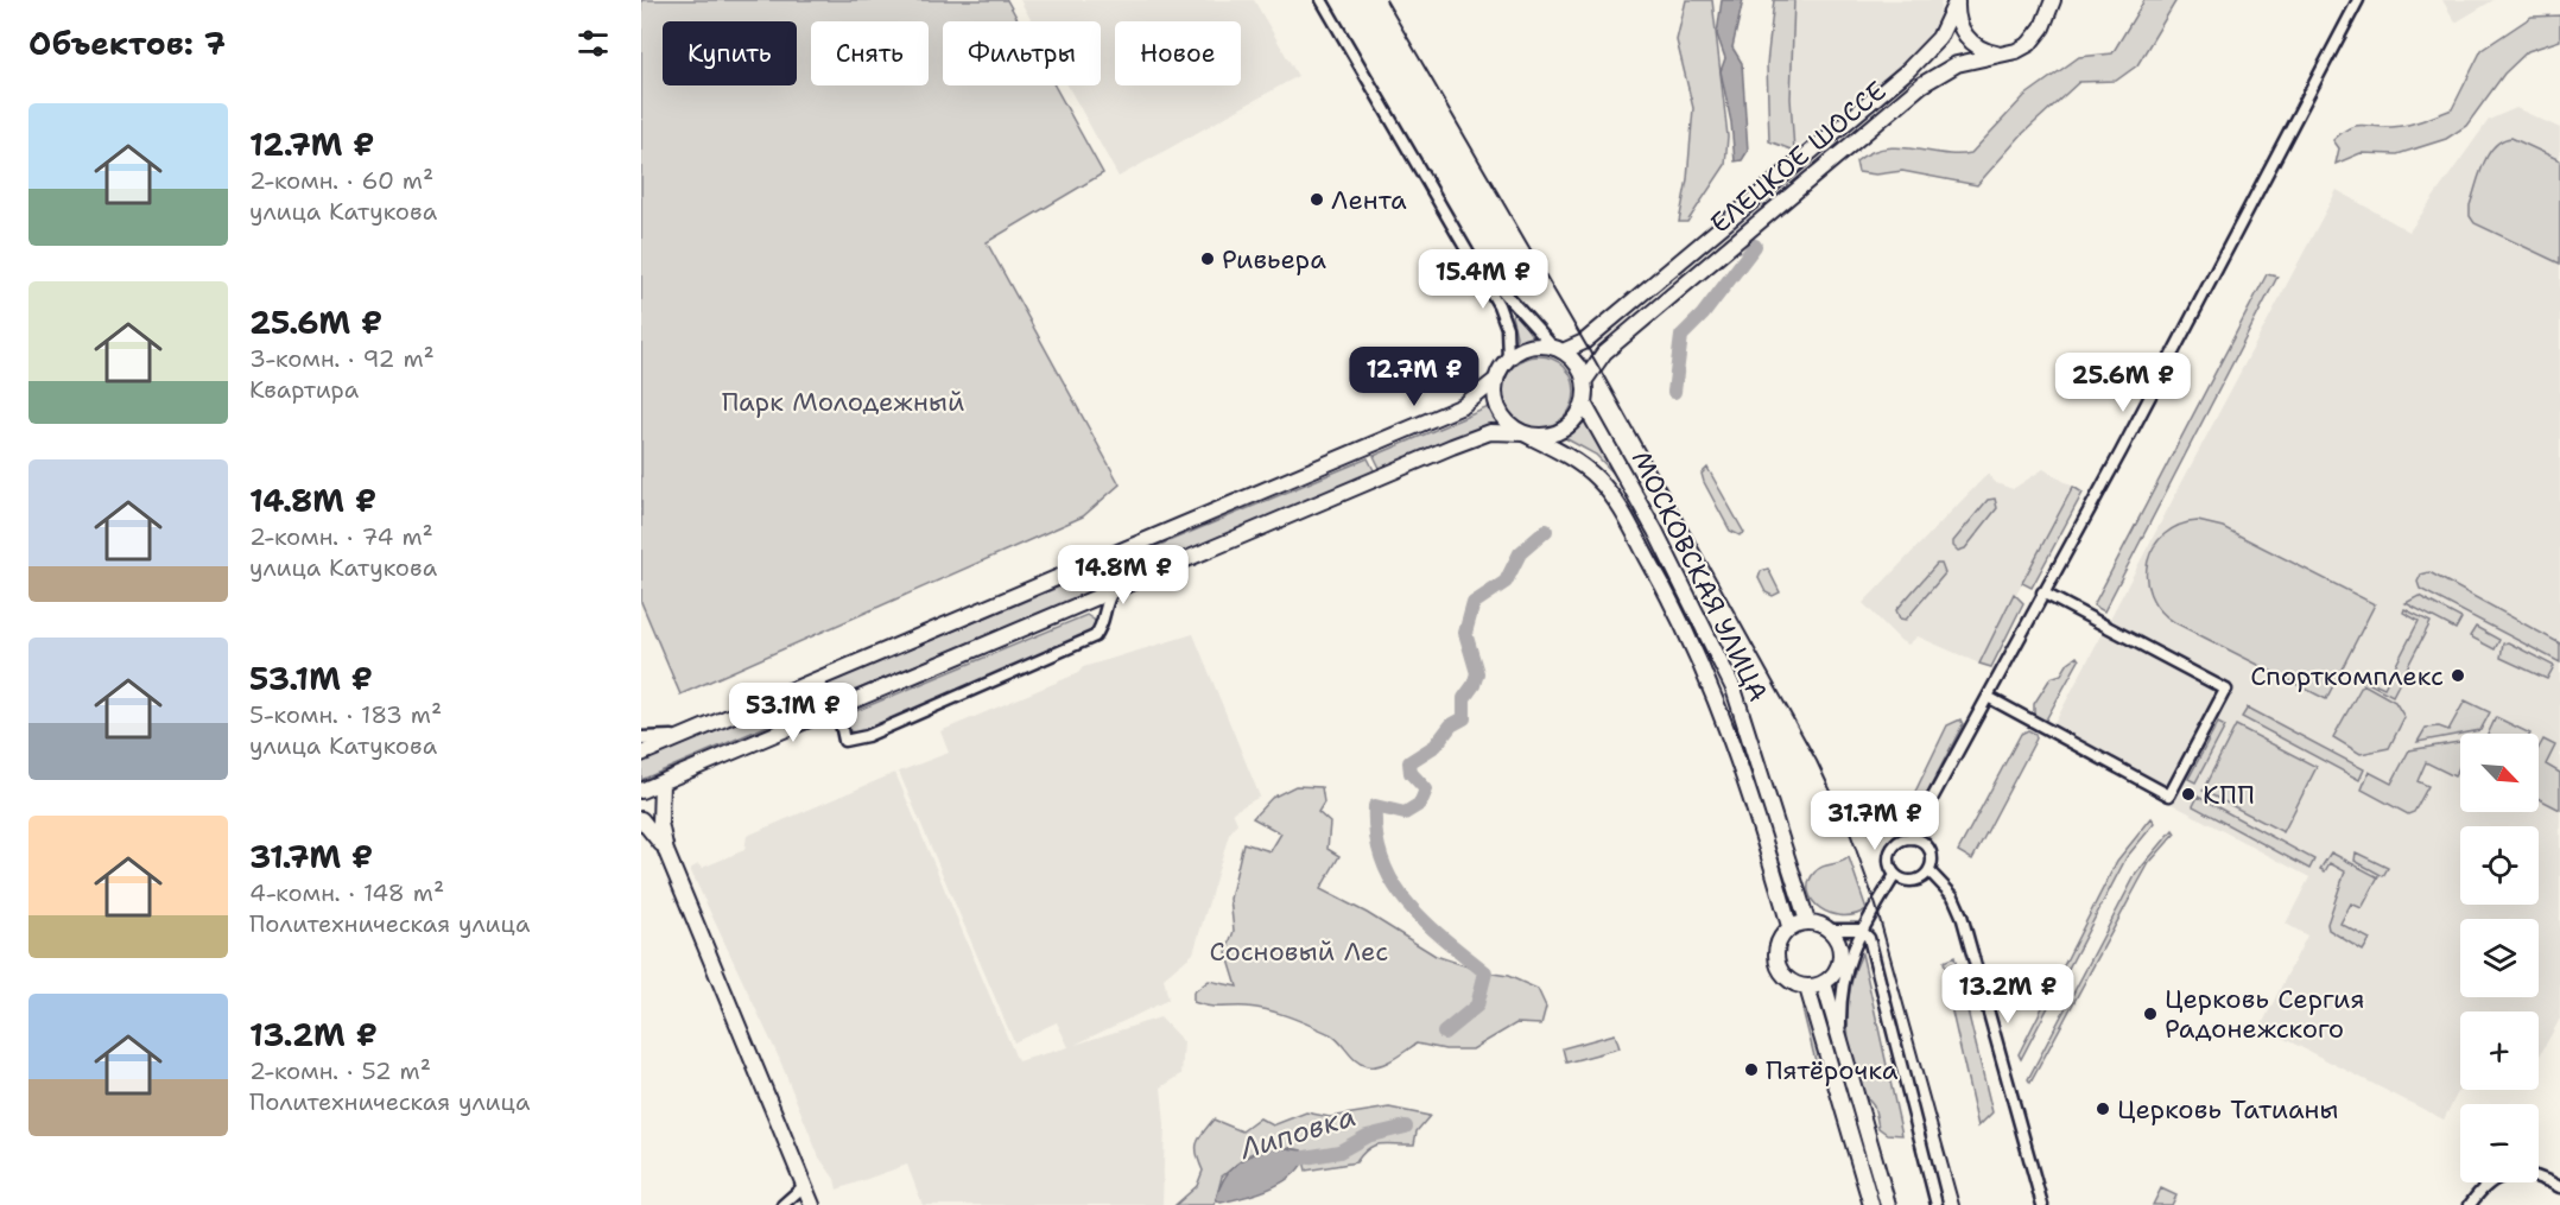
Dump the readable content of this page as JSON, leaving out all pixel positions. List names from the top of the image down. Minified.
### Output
{"streets":{"main road":["ЕЛЕЦКОЕ ШОССЕ","МОСКОВСКАЯ УЛИЦА"]},"crossings":[["ЕЛЕЦКОЕ ШОССЕ","МОСКОВСКАЯ УЛИЦА"]],"water":["Липовка"],"parks":["Парк Молодежный","Сосновый Лес"],"places":["Лента","Ривьера","Спорткомплекс","КПП","Церковь Сергия Радонежского","Пятёрочка","Церковь Татианы"],"north":"bottom right","page":{"heading":"Объектов: 7","chip":["Купить","Снять","Фильтры","Новое"],"list":[{"name":"12.7M ₽","note":"2-комн. · 60 m² · улица Катукова"},{"name":"25.6M ₽","note":"3-комн. · 92 m² · Квартира"},{"name":"14.8M ₽","note":"2-комн. · 74 m² · улица Катукова"},{"name":"53.1M ₽","note":"5-комн. · 183 m² · улица Катукова"},{"name":"31.7M ₽","note":"4-комн. · 148 m² · Политехническая улица"},{"name":"13.2M ₽","note":"2-комн. · 52 m² · Политехническая улица"}],"price":["15.4M ₽","12.7M ₽","25.6M ₽","14.8M ₽","53.1M ₽","31.7M ₽","13.2M ₽"],"map_buttons":["+","−"]}}
